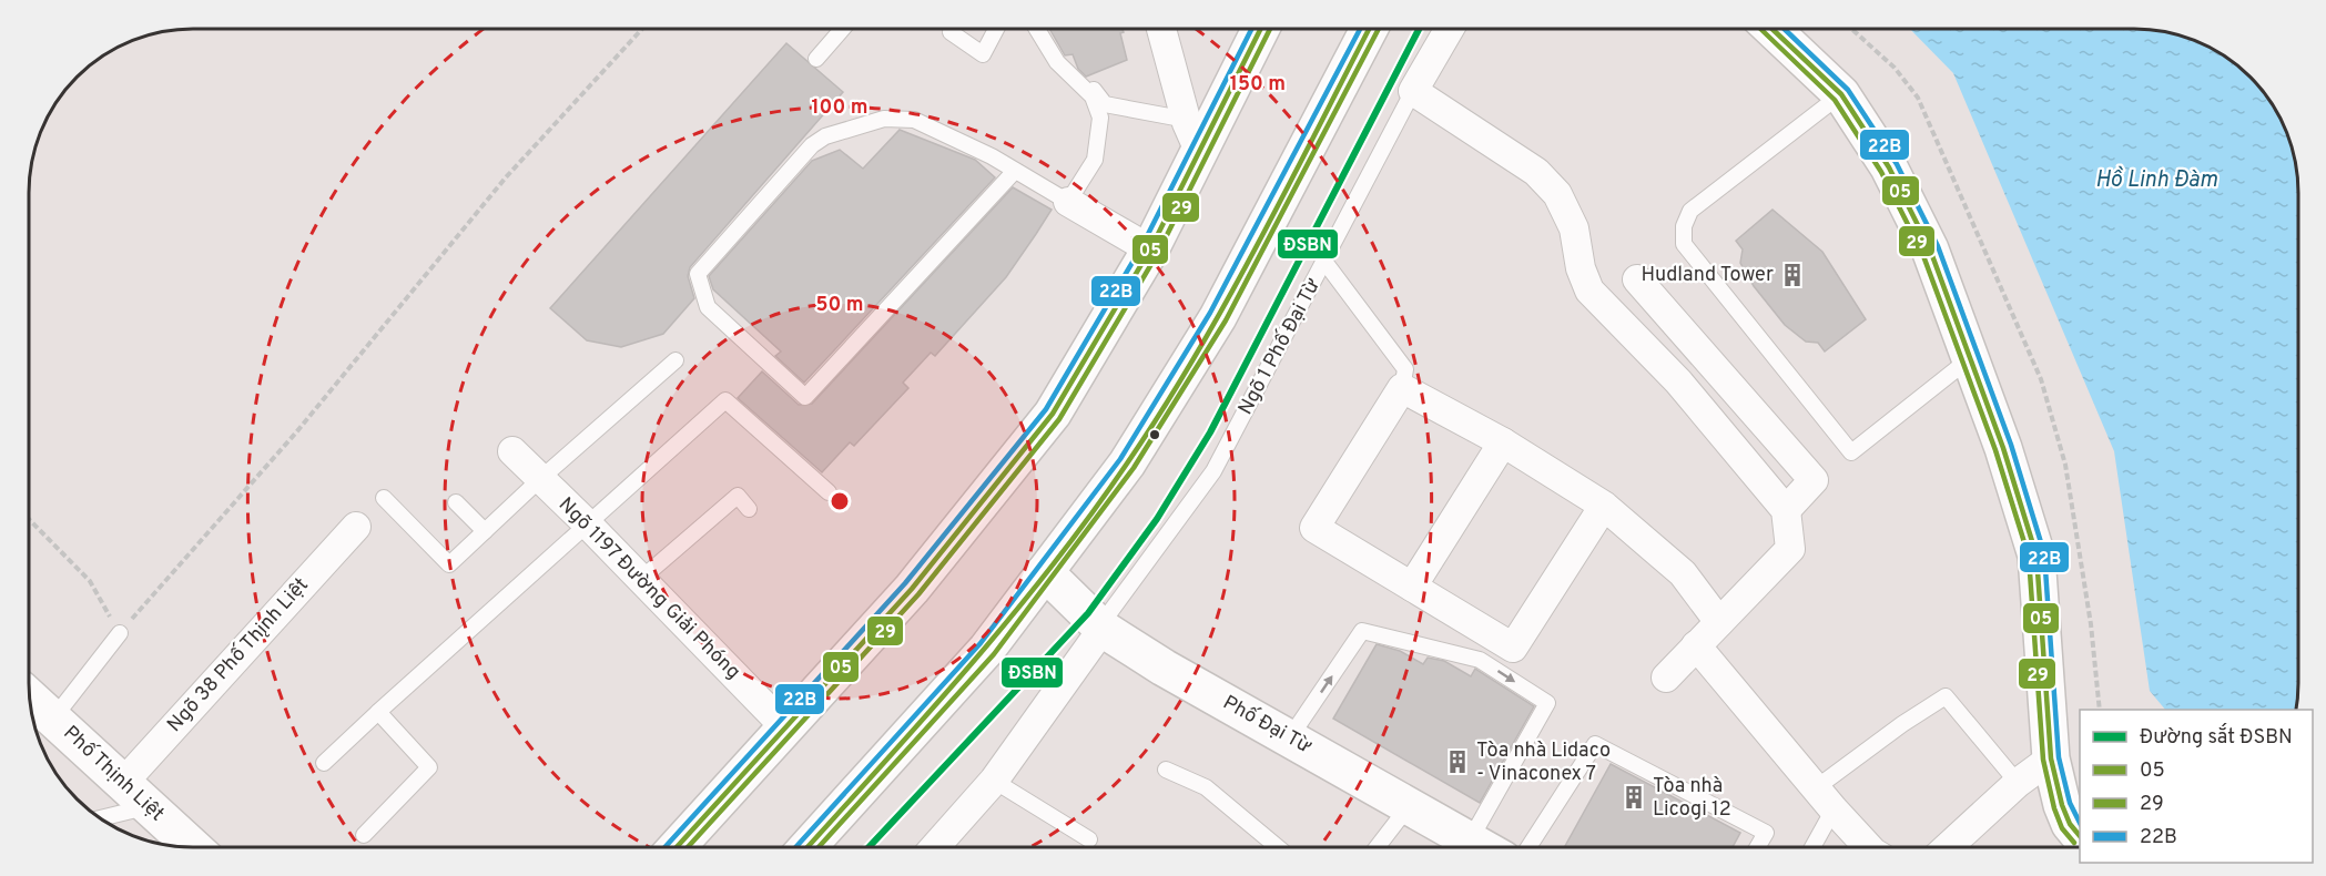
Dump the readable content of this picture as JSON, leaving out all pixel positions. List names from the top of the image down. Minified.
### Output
{"streets":{"main road":["Phố Đại Từ","Phố Thịnh Liệt"],"street":["Ngõ 1 Phố Đại Từ","Ngõ 1197 Đường Giải Phóng","Ngõ 38 Phố Thįnh Liệt"]},"crossings":[["Ngõ 1 Phố Đại Từ","Phố Đại Từ"],["Ngõ 38 Phố Thįnh Liệt","Phố Thịnh Liệt"]],"water":["Hồ Linh Đàm"],"places":{"building":["Hudland Tower","Tòa nhà Lidaco - Vinaconex 7","Tòa nhà Licogi 12"]},"lines":["rail line ĐSBN","transit line 05","transit line 29","transit line 22B"],"legend":["Đường sắt ĐSBN","05","29","22B"],"rings":["150 m","100 m","50 m"]}
